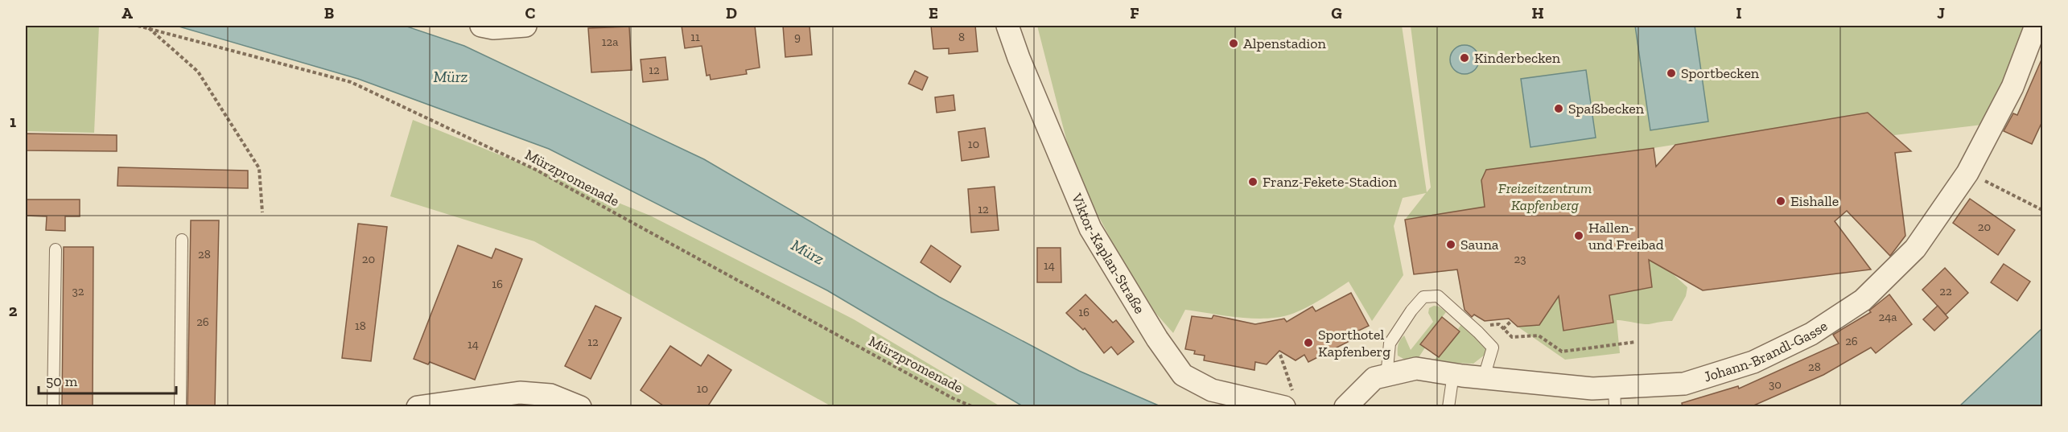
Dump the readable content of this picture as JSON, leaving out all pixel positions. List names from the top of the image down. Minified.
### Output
{"streets":{"street":["Viktor-Kaplan-Straße","Johann-Brandl-Gasse"],"path":["Mürzpromenade"]},"water":["Mürz"],"parks":["Freizeitzentrum Kapfenberg"],"places":["Alpenstadion","Kinderbecken","Sportbecken","Spaßbecken","Franz-Fekete-Stadion","Eishalle","Hallen- und Freibad","Sauna","Sporthotel Kapfenberg"],"house_numbers":["11","9","8","12a","12","10","12","20","28","20","23","14","16","32","22","16","24a","26","18","26","12","14","28","30","10"],"scale_bar":"50 m","grid":{"columns":["A","B","C","D","E","F","G","H","I","J"],"rows":["1","2"]}}
